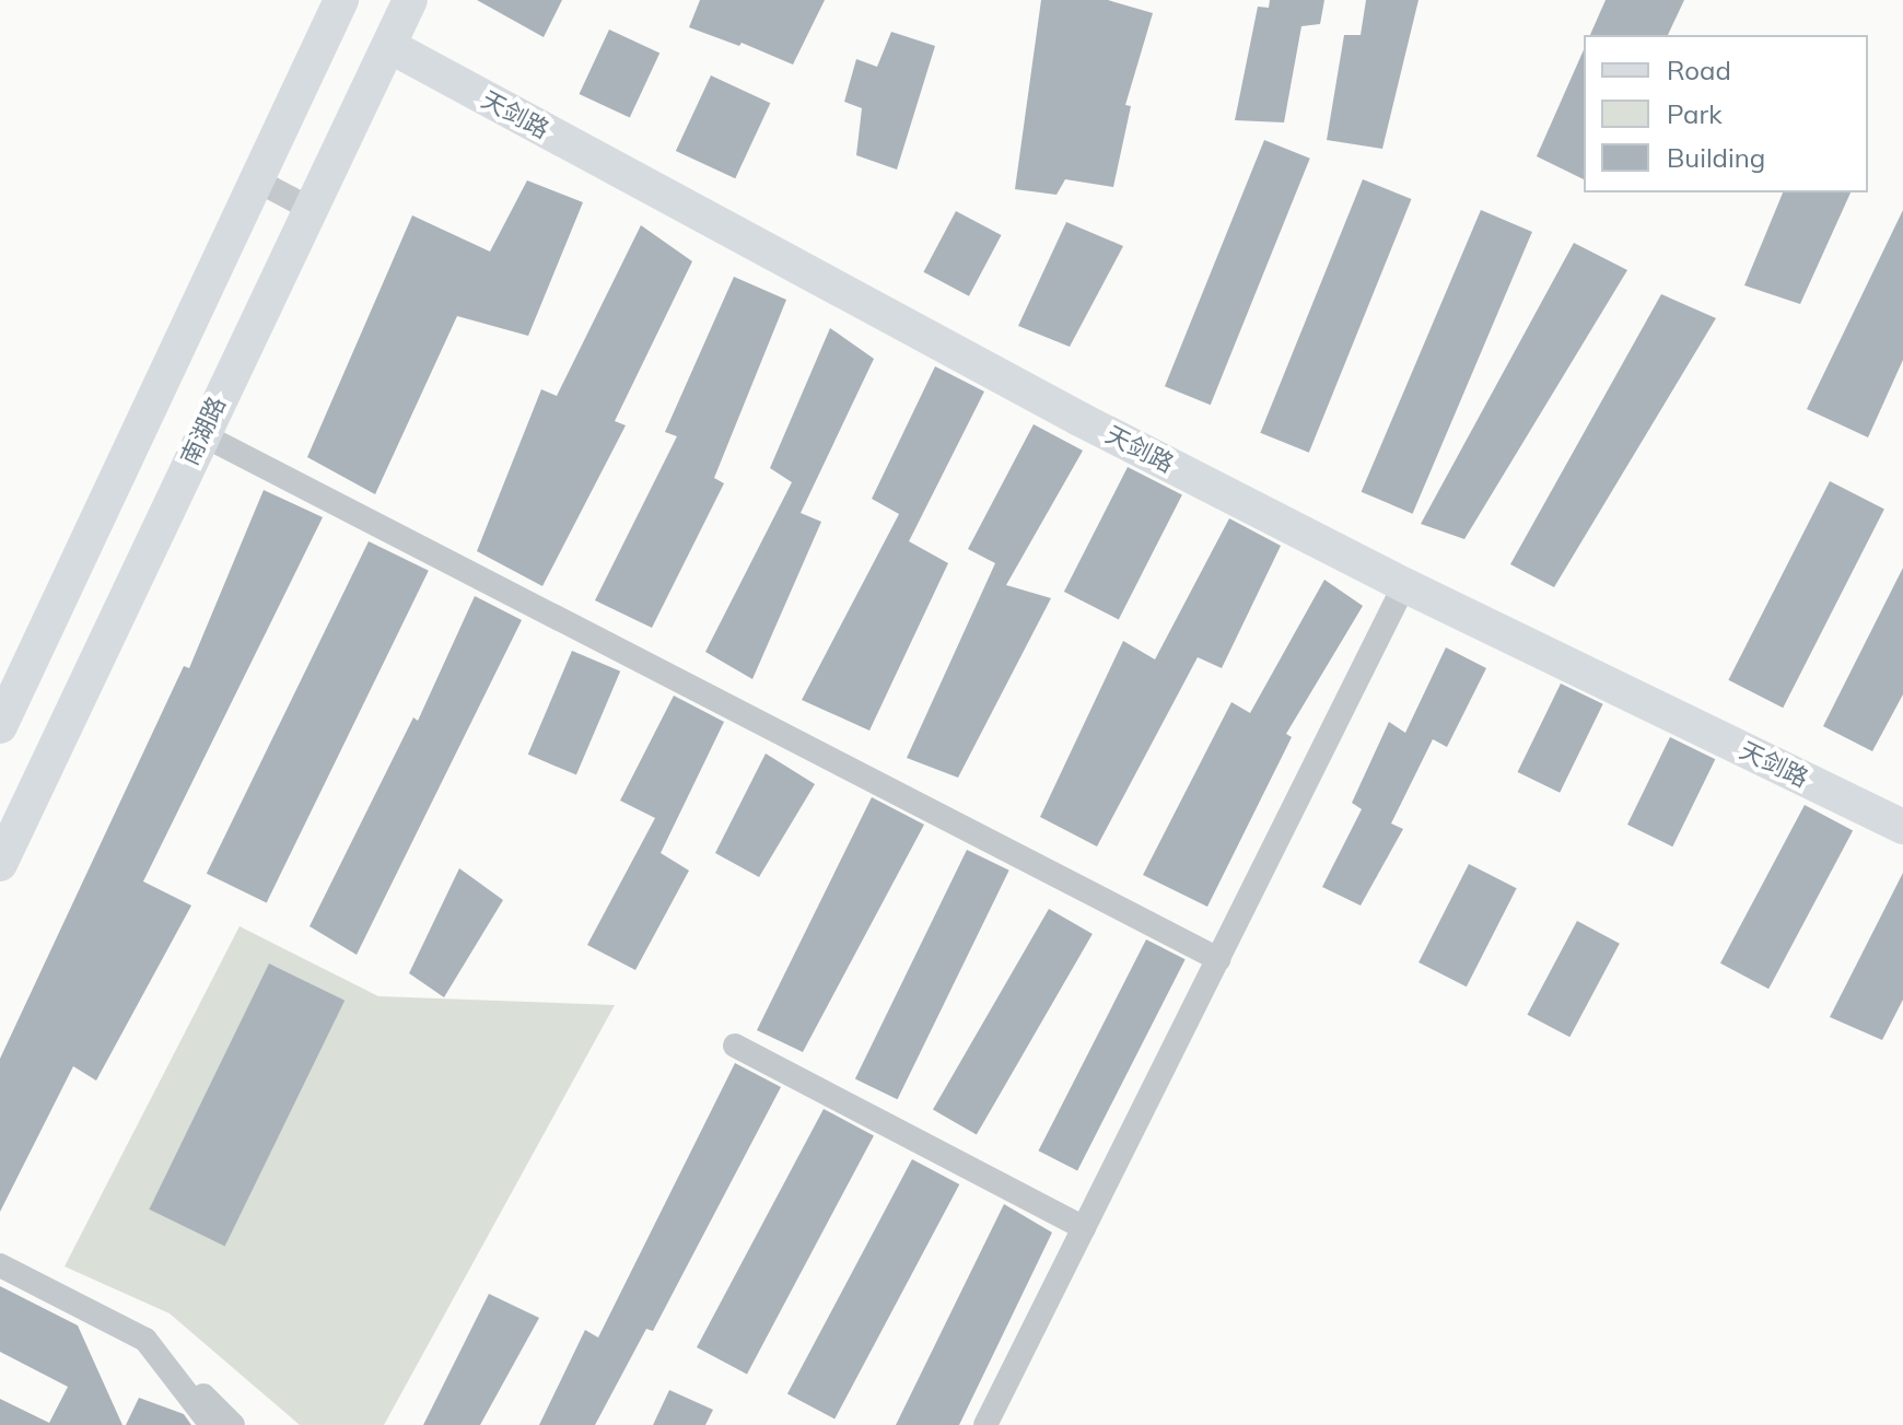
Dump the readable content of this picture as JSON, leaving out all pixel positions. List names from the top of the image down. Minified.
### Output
{"streets":{"main road":["天剑路","南湖路"]},"crossings":[["天剑路","南湖路"]],"legend":["Road","Park","Building"]}
